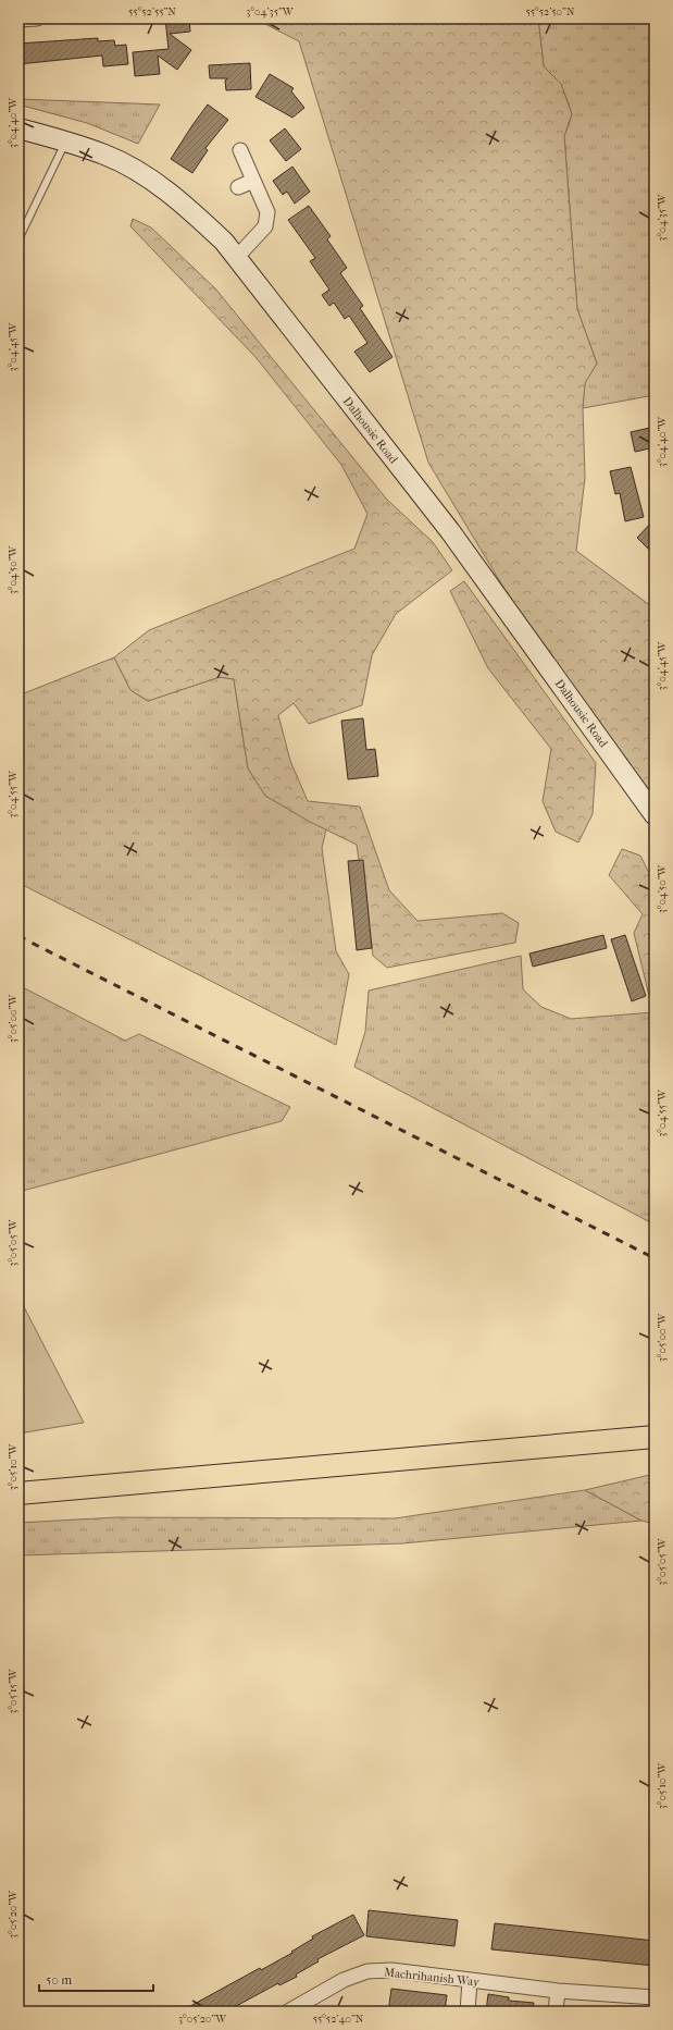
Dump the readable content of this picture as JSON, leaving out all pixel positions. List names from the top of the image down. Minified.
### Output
{"streets":{"main road":["Dalhousie Road"],"street":["Machrihanish Way"]},"scale_bar":"50 m","coordinates":["55°52'55\"N","3°04'35\"W","55°52'50\"N","3°04'40\"W","3°04'45\"W","3°04'50\"W","3°04'55\"W","3°05'00\"W","3°05'05\"W","3°05'10\"W","3°05'15\"W","3°05'20\"W","55°52'40\"N"]}
